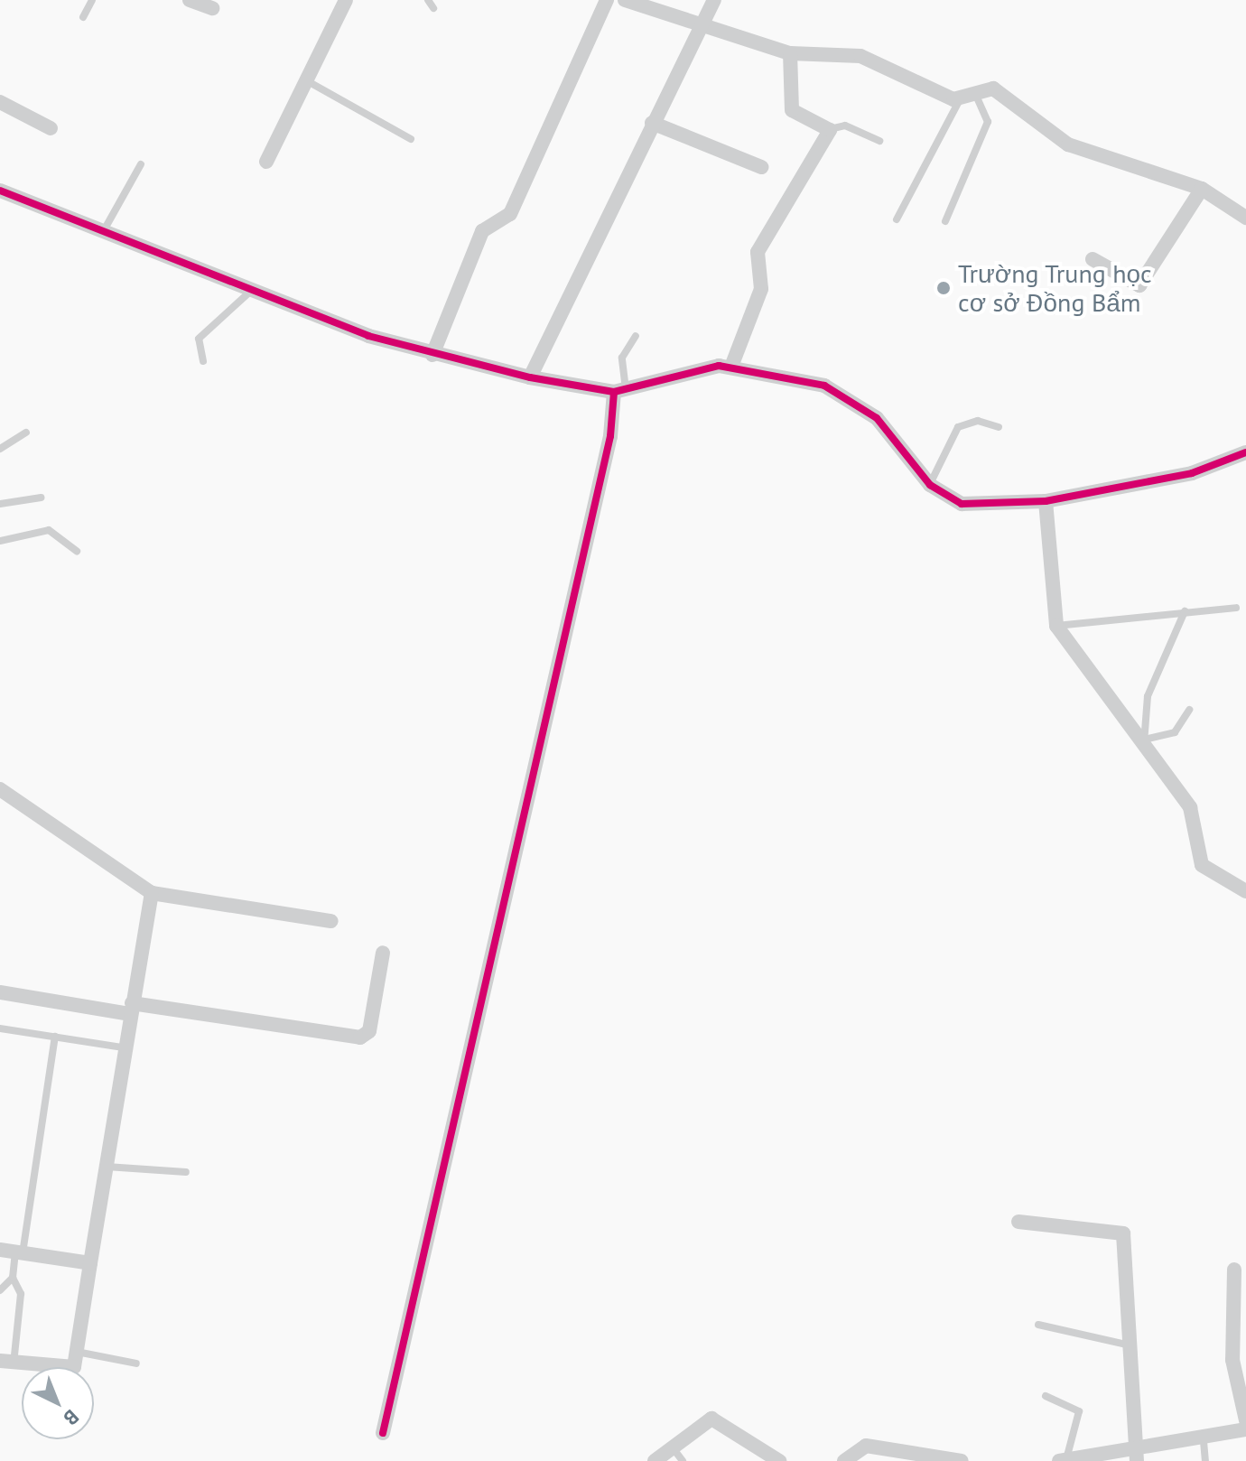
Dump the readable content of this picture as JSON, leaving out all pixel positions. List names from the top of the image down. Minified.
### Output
{"places":["Trường Trung học cơ sở Đồng Bẩm"],"north":"bottom right"}
